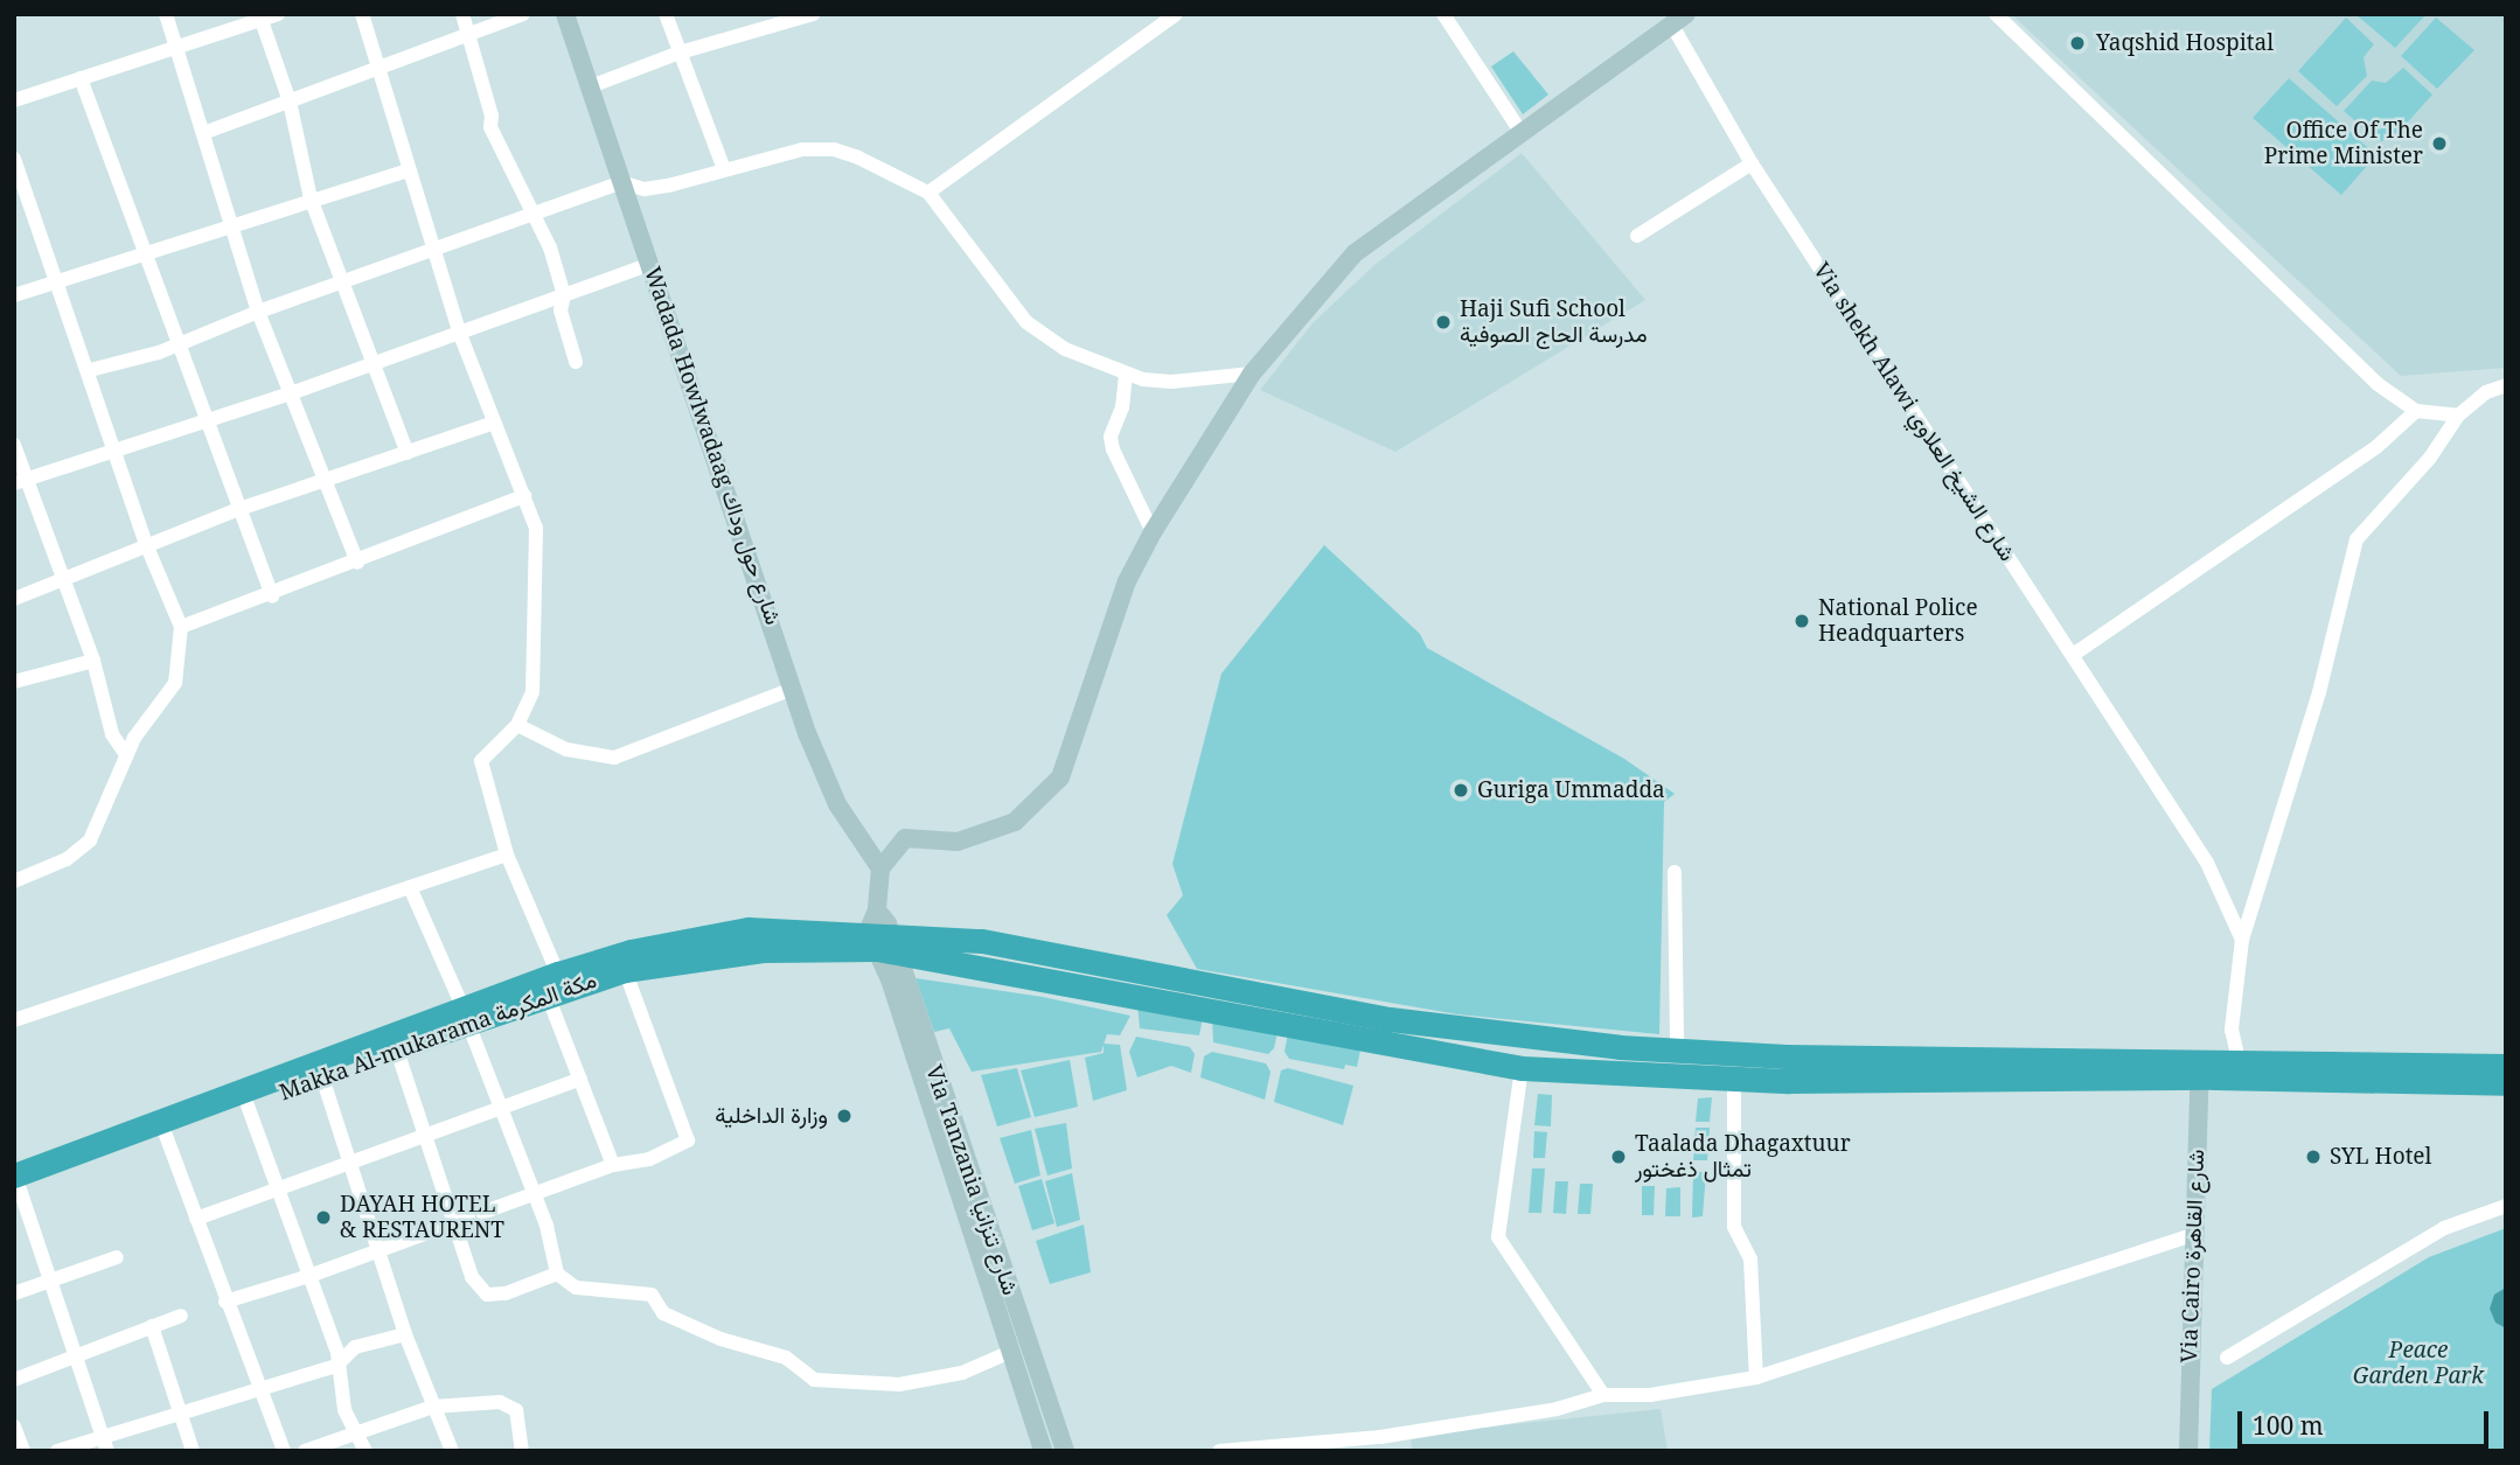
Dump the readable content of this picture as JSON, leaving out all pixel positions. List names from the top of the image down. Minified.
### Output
{"streets":{"highway":["Makka Al-mukarama مكة المكرمة"],"street":["Via shekh Alawi شارع الشيخ العلاوي","Wadada Howlwadaag شارع حول وداك","Via Tanzania شارع تنزانيا","Via Cairo شارع القاهرة"]},"crossings":[["Via shekh Alawi شارع الشيخ العلاوي","Via Cairo شارع القاهرة"],["Wadada Howlwadaag شارع حول وداك","Via Tanzania شارع تنزانيا"],["Makka Al-mukarama مكة المكرمة","Via Tanzania شارع تنزانيا"]],"parks":["Peace Garden Park"],"places":["Yaqshid Hospital","Office Of The Prime Minister","Haji Sufi School مدرسة الحاج الصوفية","National Police Headquarters","Guriga Ummadda","وزارة الداخلية","Taalada Dhagaxtuur تمثال ذغختور","SYL Hotel","DAYAH HOTEL & RESTAURENT"],"scale_bar":"100 m"}
